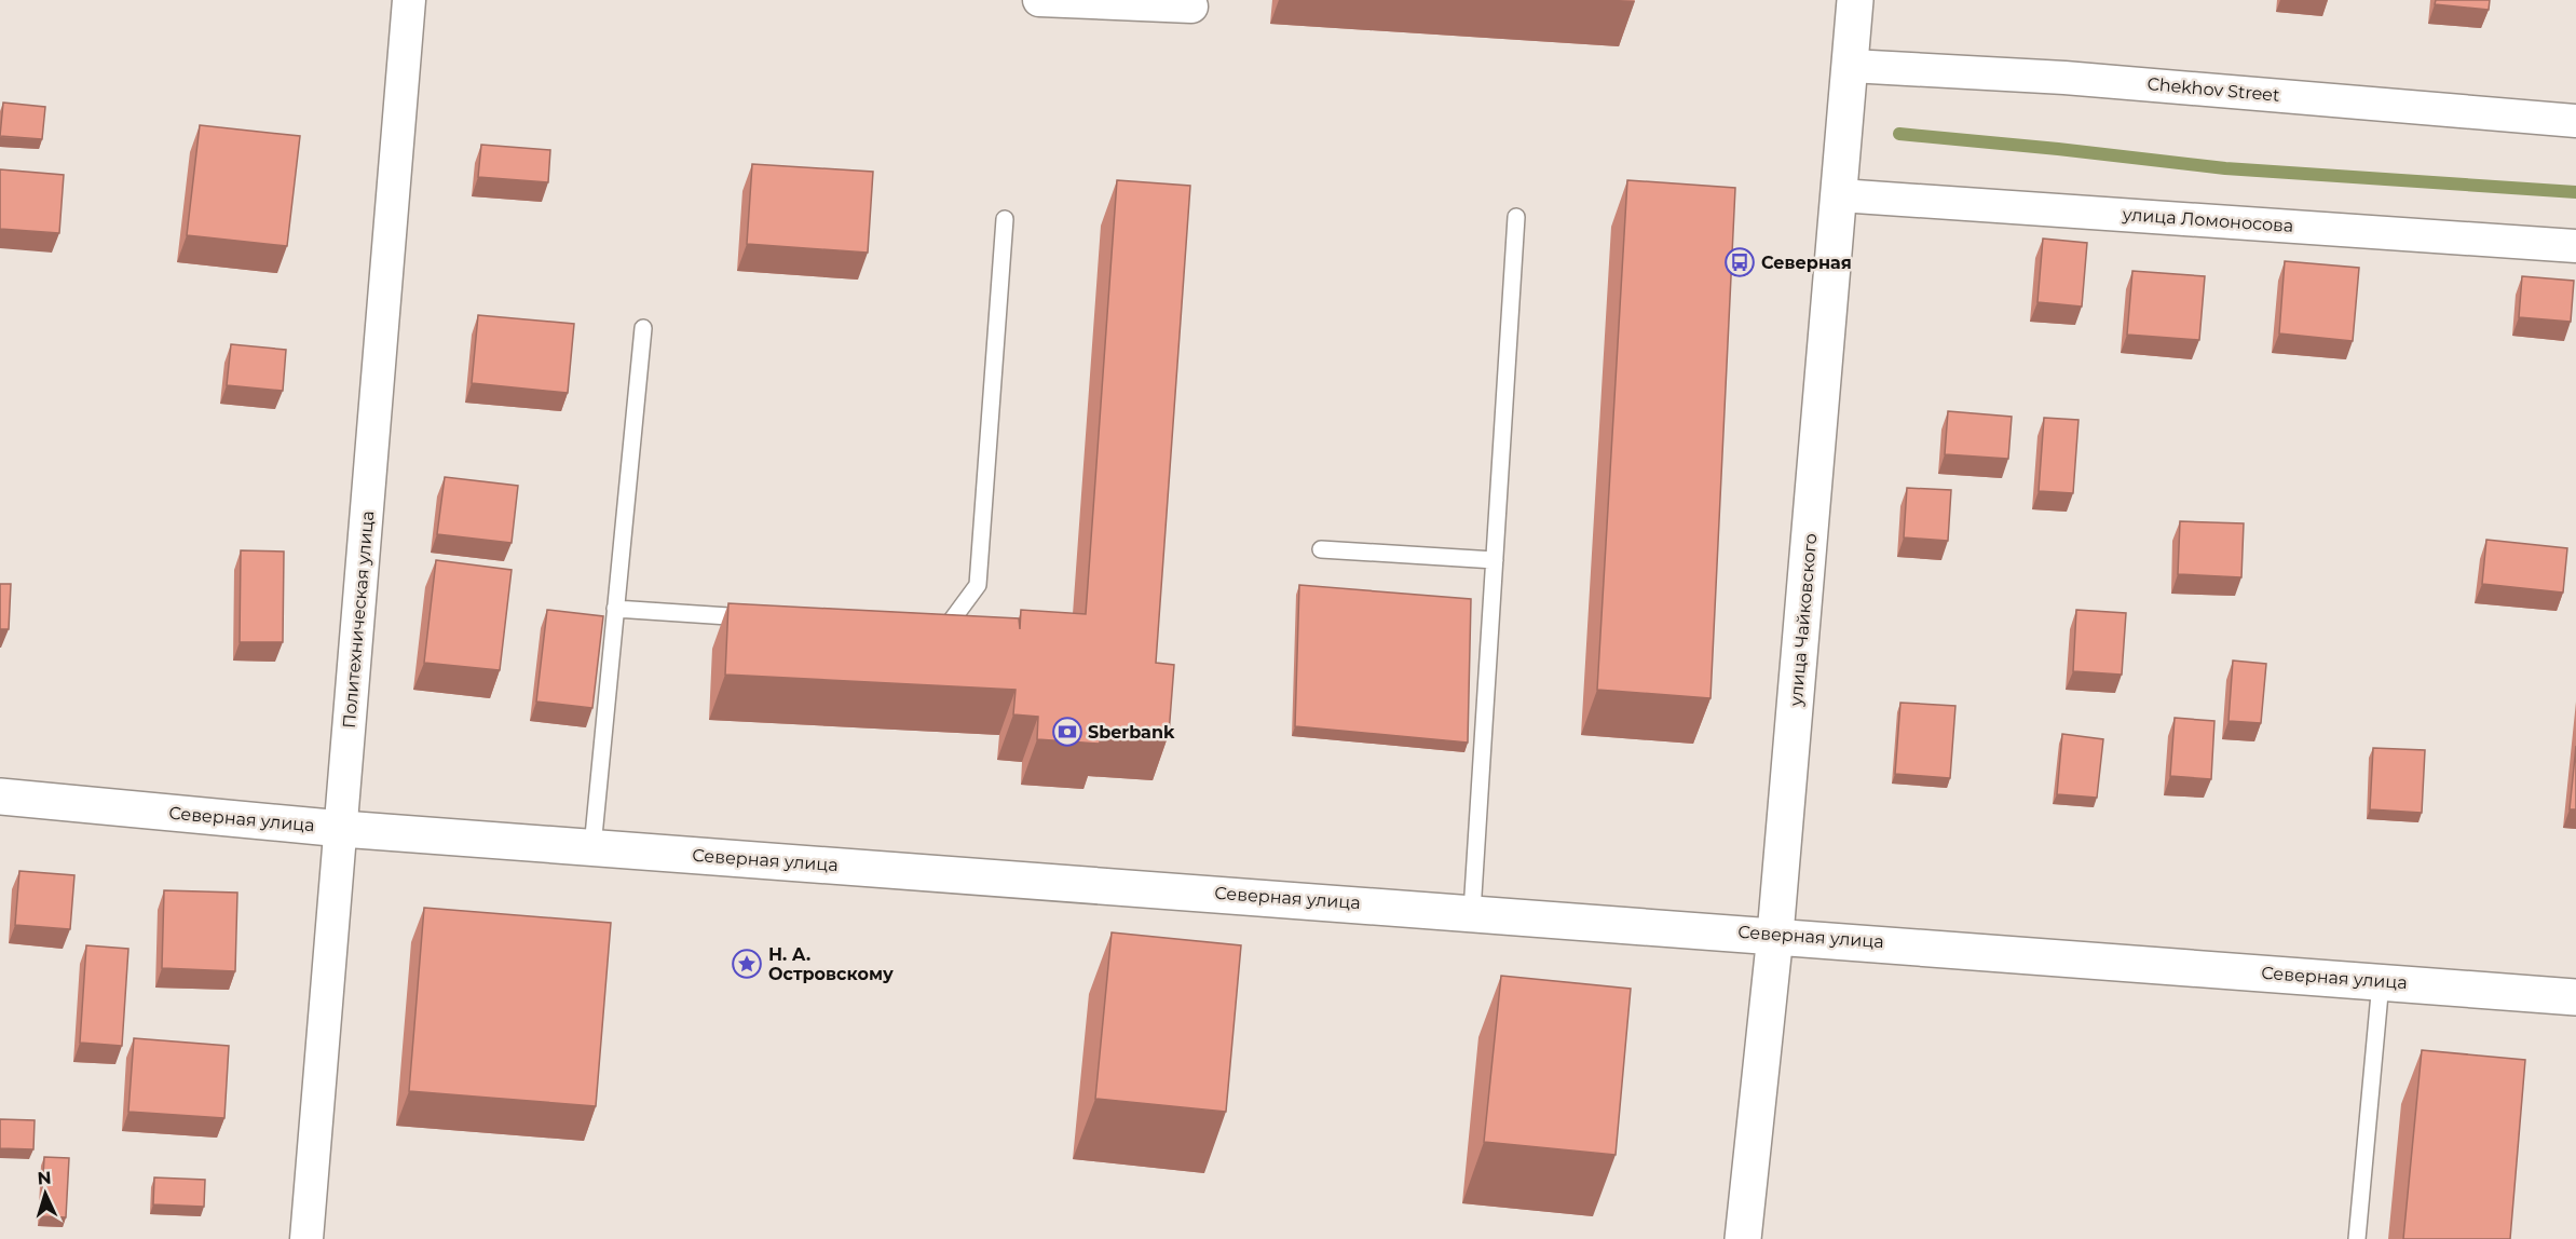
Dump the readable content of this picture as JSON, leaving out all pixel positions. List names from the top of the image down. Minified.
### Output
{"streets":{"main road":["улица Чайковского","Северная улица"],"street":["Chekhov Street","улица Ломоносова","Политехническая улица"]},"crossings":[["Chekhov Street","улица Чайковского"],["улица Ломоносова","улица Чайковского"],["Политехническая улица","Северная улица"],["улица Чайковского","Северная улица"]],"places":{"bus stop":["Северная"],"bank":["Sberbank"],"place":["Н. А. Островскому"]},"north":"top"}
